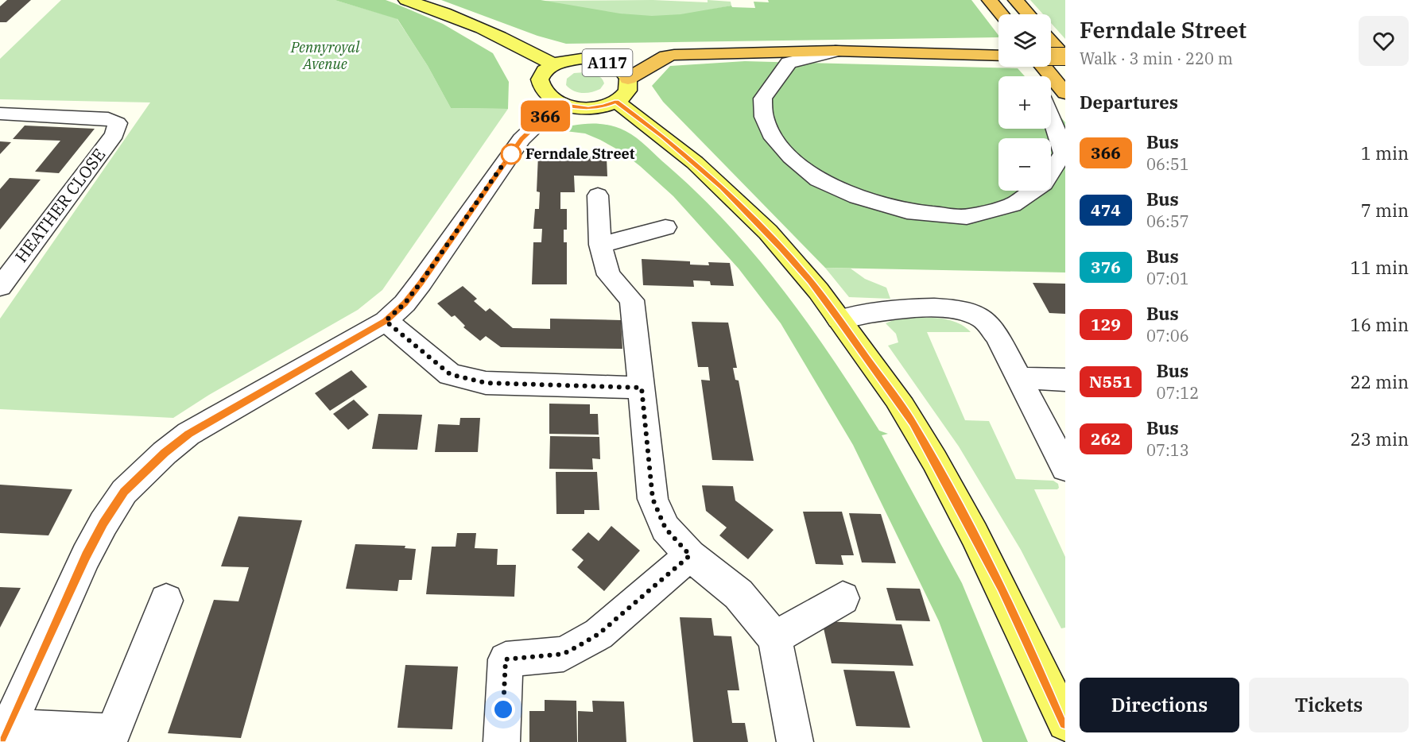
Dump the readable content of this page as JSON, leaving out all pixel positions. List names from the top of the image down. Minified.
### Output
{"streets":{"main road":["A117"],"street":["HEATHER CLOSE"]},"parks":["Pennyroyal Avenue"],"places":["Ferndale Street"],"lines":["bus line 366"],"page":{"on_map":"366","heading":[["Ferndale Street","Walk · 3 min · 220 m"],"Departures"],"map_buttons":["+","−"],"list":[{"mark":"366","name":"Bus","note":"06:51","value":"1 min"},{"mark":"474","name":"Bus","note":"06:57","value":"7 min"},{"mark":"376","name":"Bus","note":"07:01","value":"11 min"},{"mark":"129","name":"Bus","note":"07:06","value":"16 min"},{"mark":"N551","name":"Bus","note":"07:12","value":"22 min"},{"mark":"262","name":"Bus","note":"07:13","value":"23 min"}],"buttons":["Directions","Tickets"]}}
